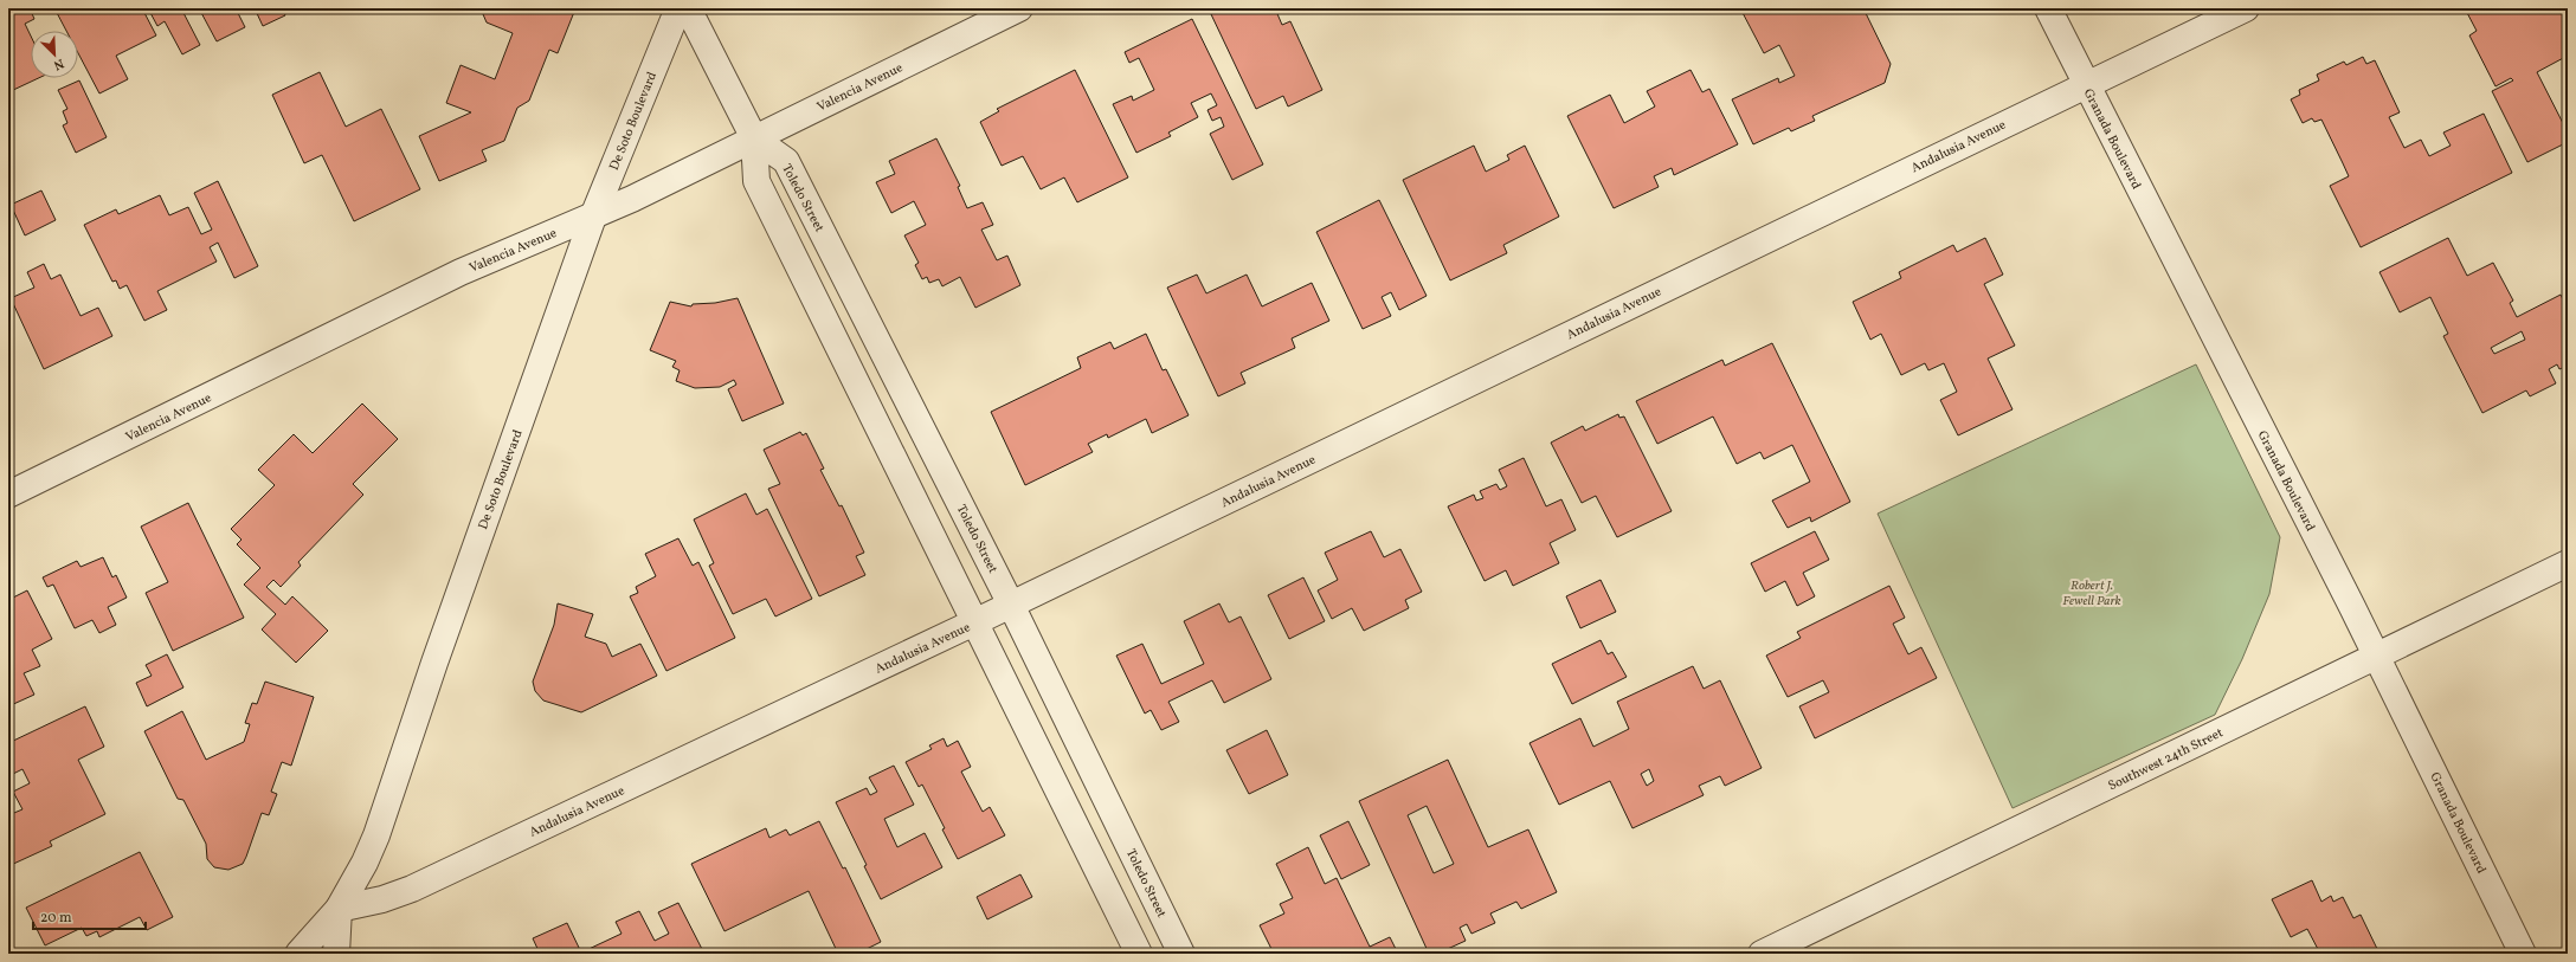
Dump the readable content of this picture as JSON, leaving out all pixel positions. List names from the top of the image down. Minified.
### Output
{"streets":{"street":["Valencia Avenue","De Soto Boulevard","Granada Boulevard","Andalusia Avenue","Toledo Street","Southwest 24th Street"]},"crossings":[["Valencia Avenue","De Soto Boulevard"],["Valencia Avenue","Toledo Street"],["De Soto Boulevard","Andalusia Avenue"],["Granada Boulevard","Andalusia Avenue"],["Granada Boulevard","Southwest 24th Street"],["Andalusia Avenue","Toledo Street"]],"parks":["Robert J. Fewell Park"],"scale_bar":"20 m","north":"bottom right"}
